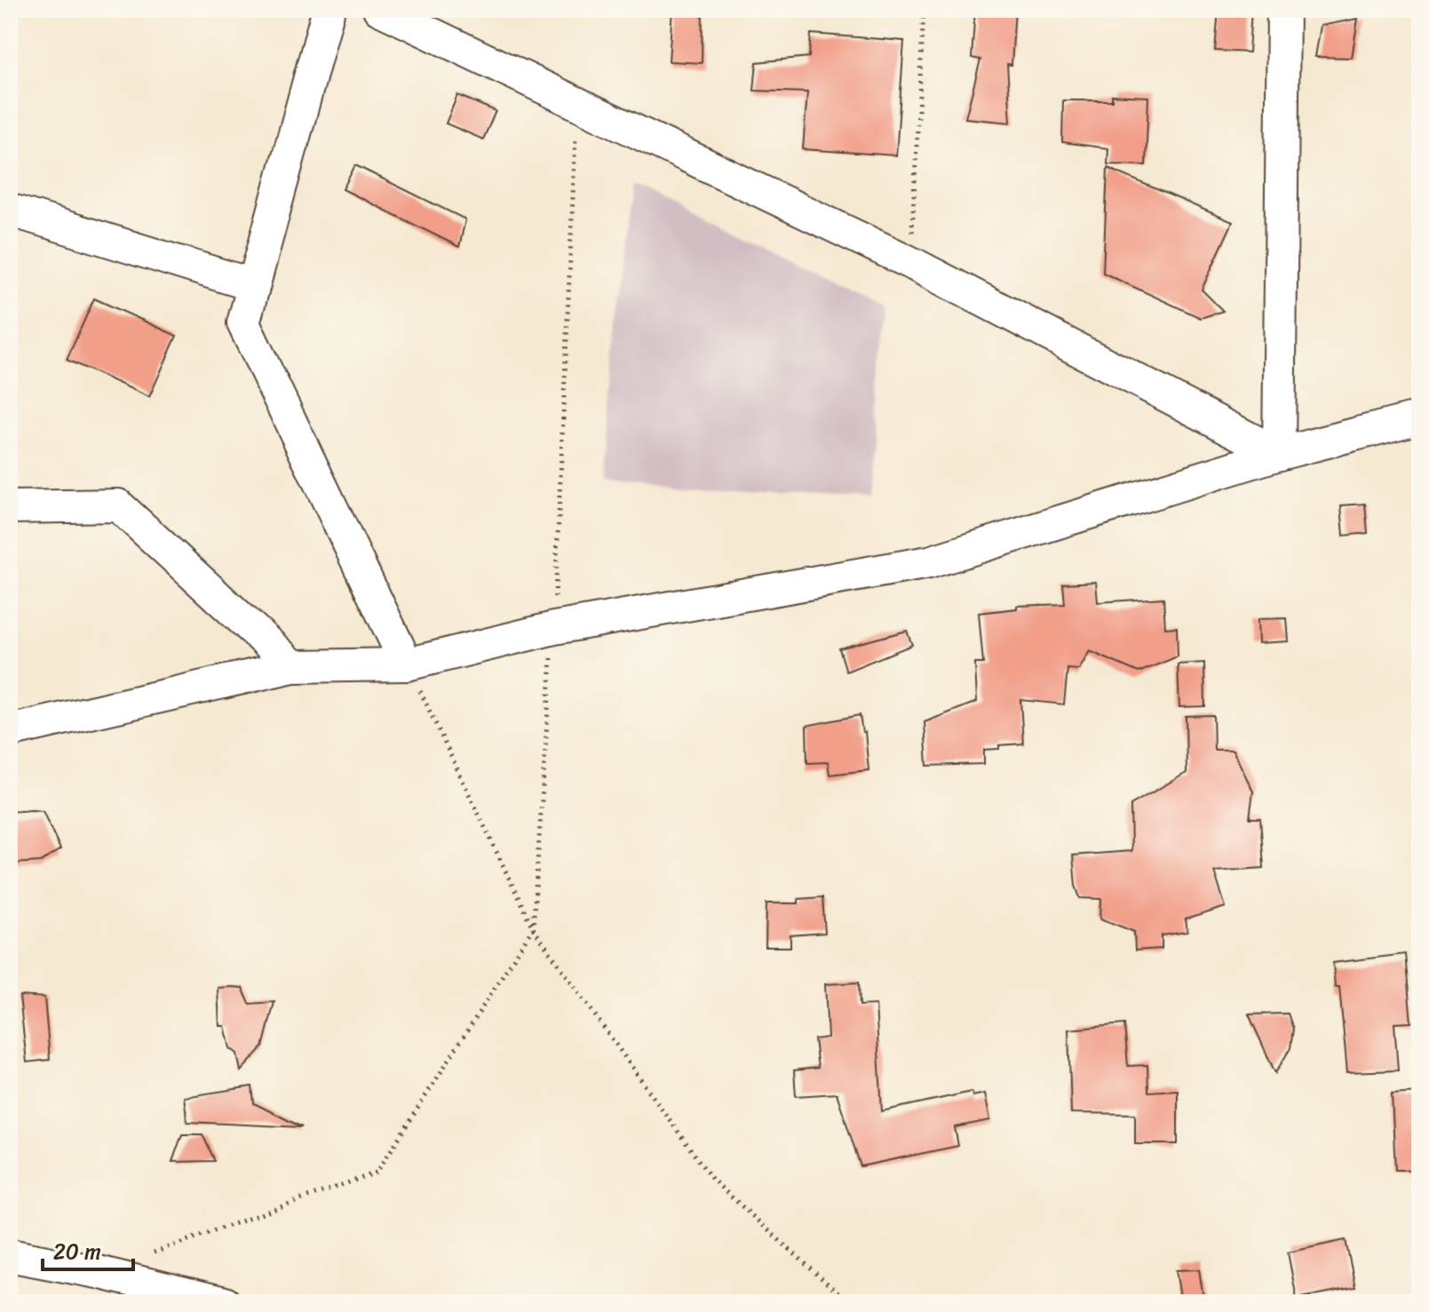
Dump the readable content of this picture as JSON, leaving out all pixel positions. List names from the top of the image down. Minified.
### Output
{"scale_bar":"20 m"}
